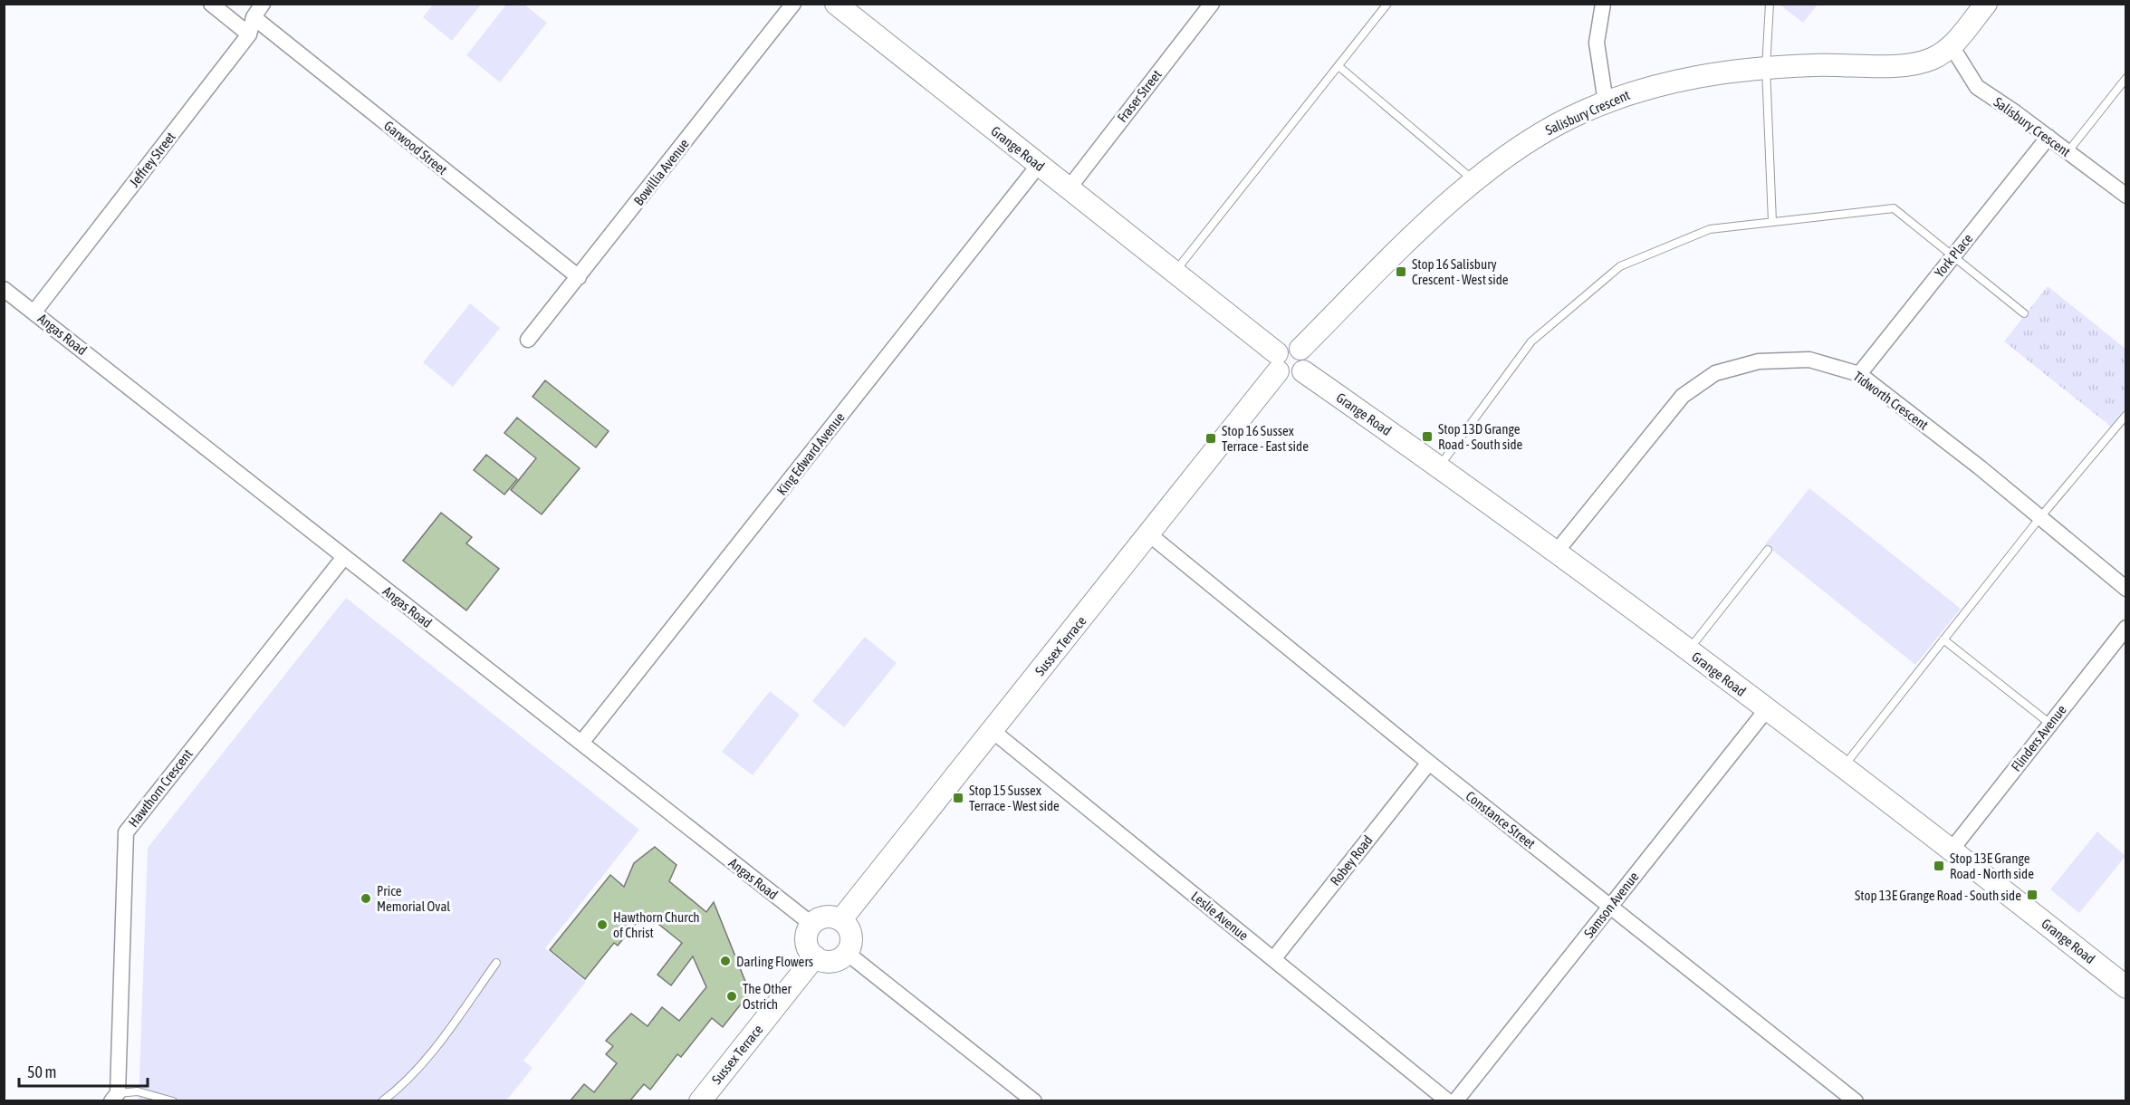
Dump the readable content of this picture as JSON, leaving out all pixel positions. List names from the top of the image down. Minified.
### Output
{"streets":{"street":["Fraser Street","Salisbury Crescent","Garwood Street","Grange Road","Jeffrey Street","Bowillia Avenue","York Place","Angas Road","Tidworth Crescent","King Edward Avenue","Sussex Terrace","Flinders Avenue","Hawthorn Crescent","Constance Street","Robey Road","Samson Avenue","Leslie Avenue"]},"crossings":[["Fraser Street","Grange Road"],["Salisbury Crescent","Grange Road"],["Salisbury Crescent","York Place"],["Salisbury Crescent","Sussex Terrace"],["Garwood Street","Jeffrey Street"],["Garwood Street","Bowillia Avenue"],["Grange Road","Tidworth Crescent"],["Grange Road","King Edward Avenue"],["Grange Road","Sussex Terrace"],["Grange Road","Flinders Avenue"],["Grange Road","Samson Avenue"],["Jeffrey Street","Angas Road"],["York Place","Tidworth Crescent"],["Angas Road","King Edward Avenue"],["Angas Road","Sussex Terrace"],["Angas Road","Hawthorn Crescent"],["Sussex Terrace","Constance Street"],["Sussex Terrace","Leslie Avenue"],["Constance Street","Robey Road"],["Constance Street","Samson Avenue"],["Robey Road","Leslie Avenue"]],"places":{"transit":["Stop 16 Salisbury Crescent - West side","Stop 13D Grange Road - South side","Stop 16 Sussex Terrace - East side","Stop 15 Sussex Terrace - West side","Stop 13E Grange Road - North side","Stop 13E Grange Road - South side"],"other":["Price Memorial Oval","Hawthorn Church of Christ","Darling Flowers","The Other Ostrich"]},"scale_bar":"50 m"}
